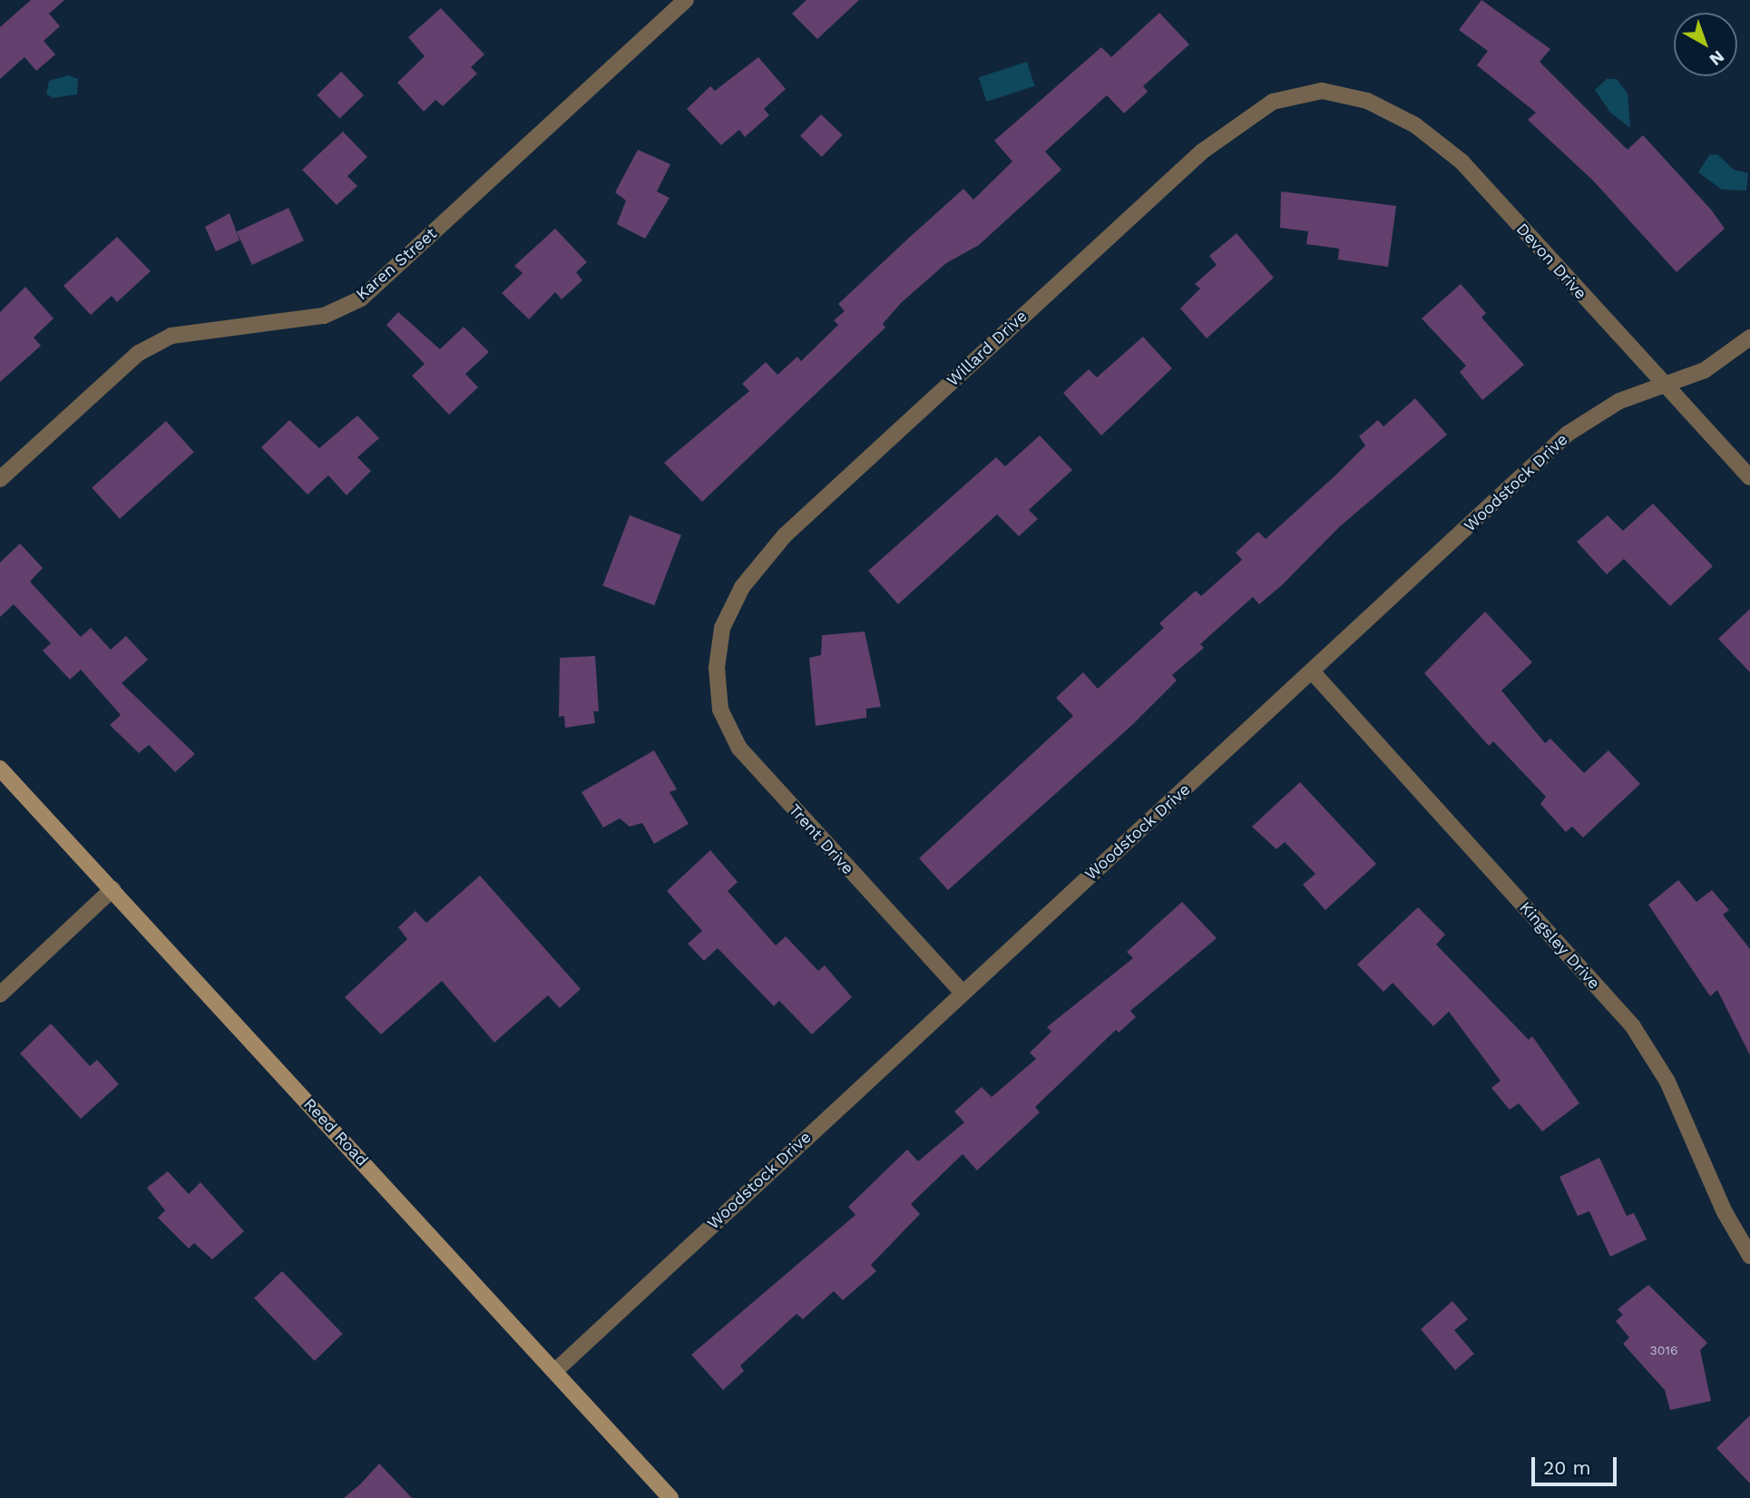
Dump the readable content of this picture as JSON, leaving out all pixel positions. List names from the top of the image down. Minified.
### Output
{"streets":{"main road":["Reed Road"],"street":["Devon Drive","Karen Street","Willard Drive","Woodstock Drive","Trent Drive","Kingsley Drive"]},"crossings":[["Devon Drive","Willard Drive"],["Devon Drive","Woodstock Drive"],["Willard Drive","Trent Drive"],["Woodstock Drive","Trent Drive"],["Woodstock Drive","Kingsley Drive"],["Woodstock Drive","Reed Road"]],"house_numbers":["3016"],"scale_bar":"20 m","north":"bottom right"}
